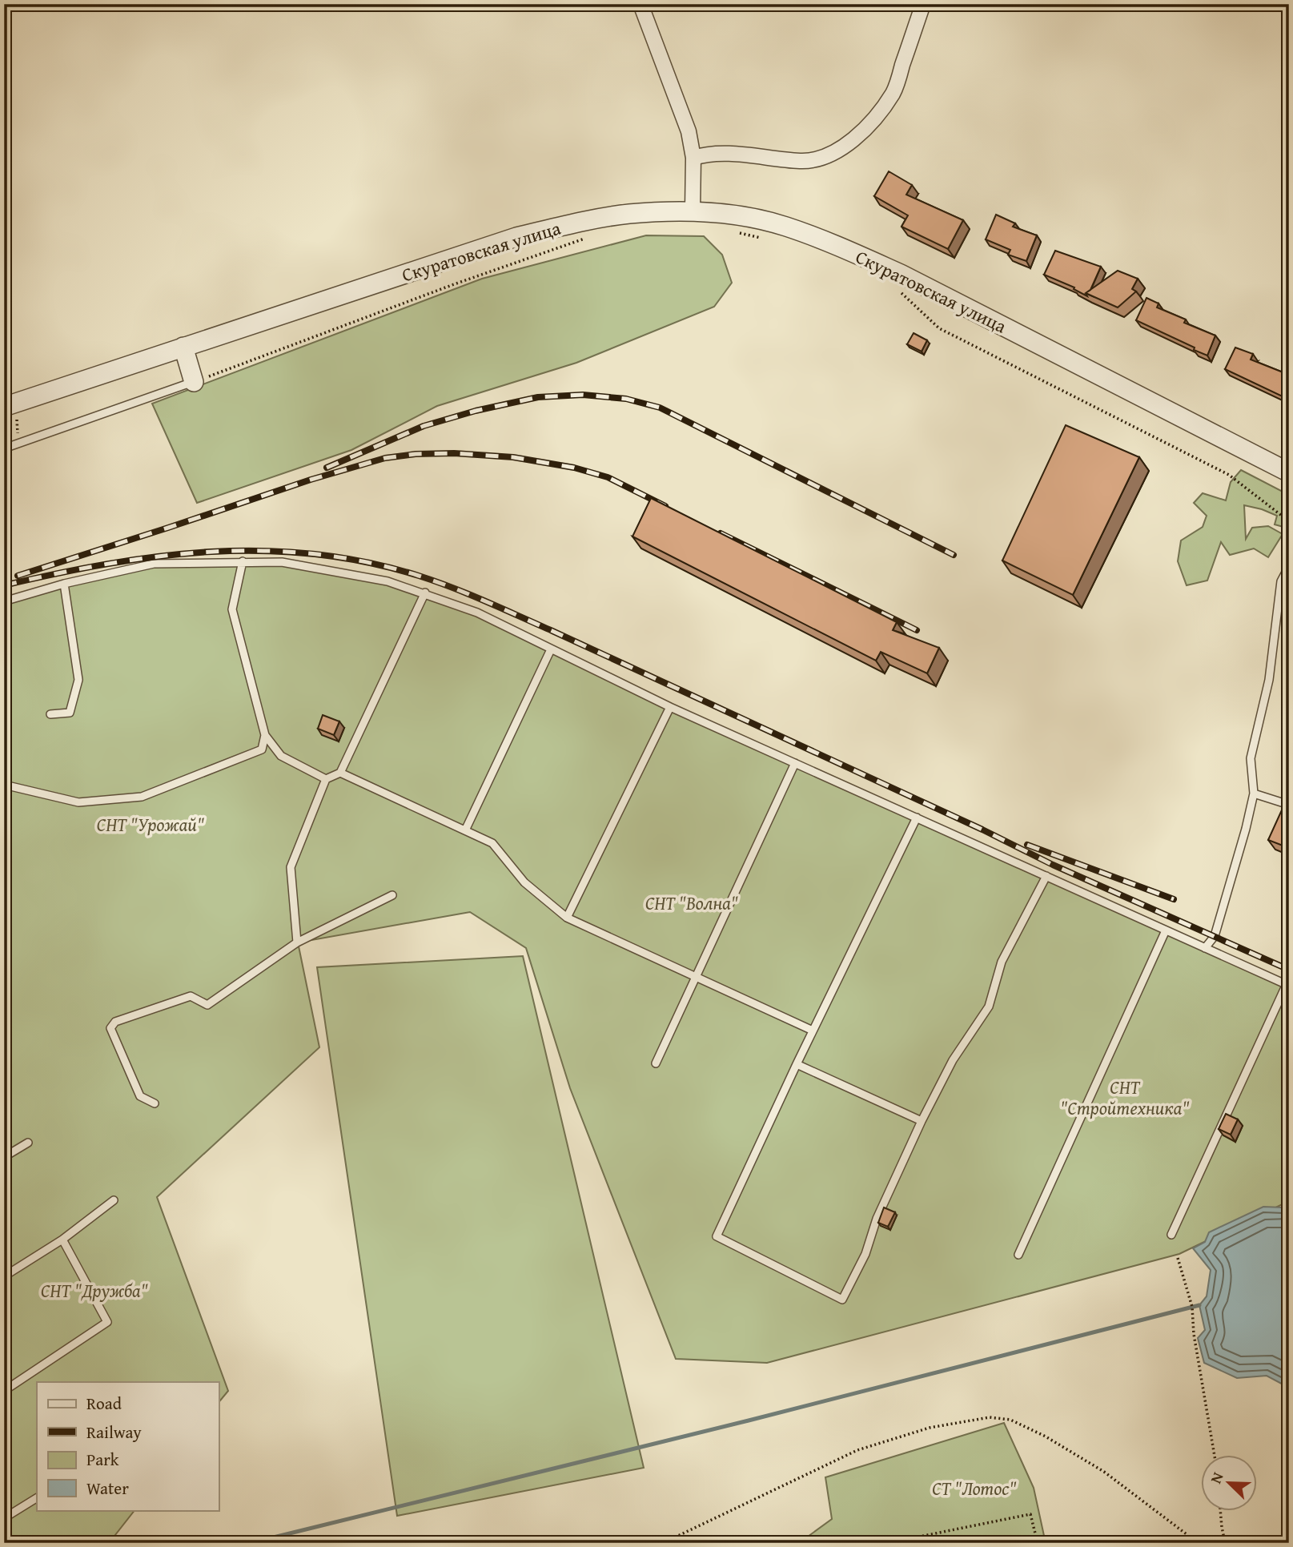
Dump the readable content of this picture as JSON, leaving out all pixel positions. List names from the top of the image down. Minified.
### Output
{"streets":{"street":["Скуратовская улица"]},"parks":["СНТ \"Урожай\"","СНТ \"Волна\"","СНТ \"Стройтехника\"","СНТ \"Дружба\"","СТ \"Лотос\""],"legend":["Road","Railway","Park","Water"],"north":"top left"}
